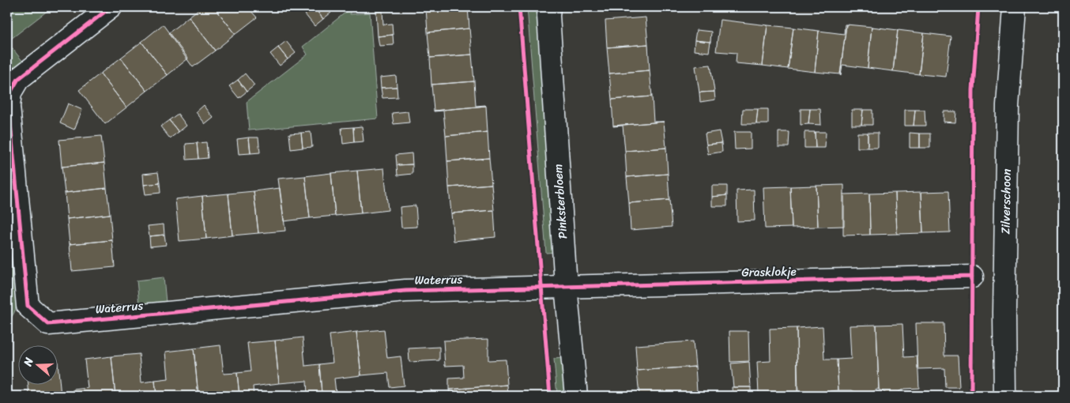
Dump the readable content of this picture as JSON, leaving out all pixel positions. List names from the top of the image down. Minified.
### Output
{"streets":{"street":["Pinksterbloem","Zilverschoon","Grasklokje","Waterrus"]},"crossings":[["Pinksterbloem","Grasklokje"],["Pinksterbloem","Waterrus"],["Grasklokje","Waterrus"]],"north":"left"}
